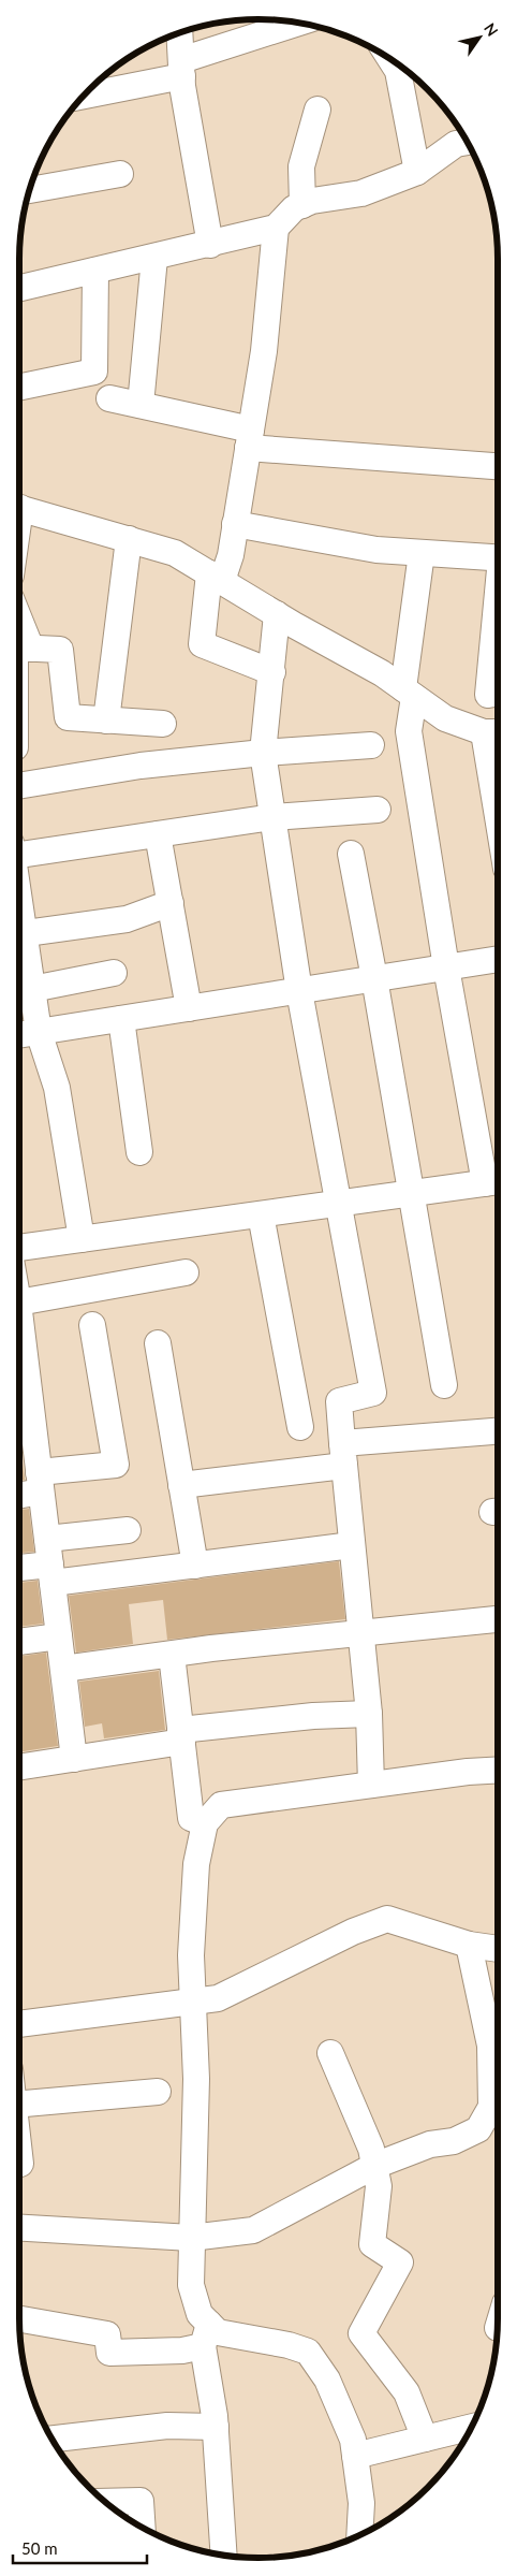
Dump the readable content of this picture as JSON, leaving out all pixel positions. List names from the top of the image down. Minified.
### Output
{"scale_bar":"50 m","north":"top right"}
